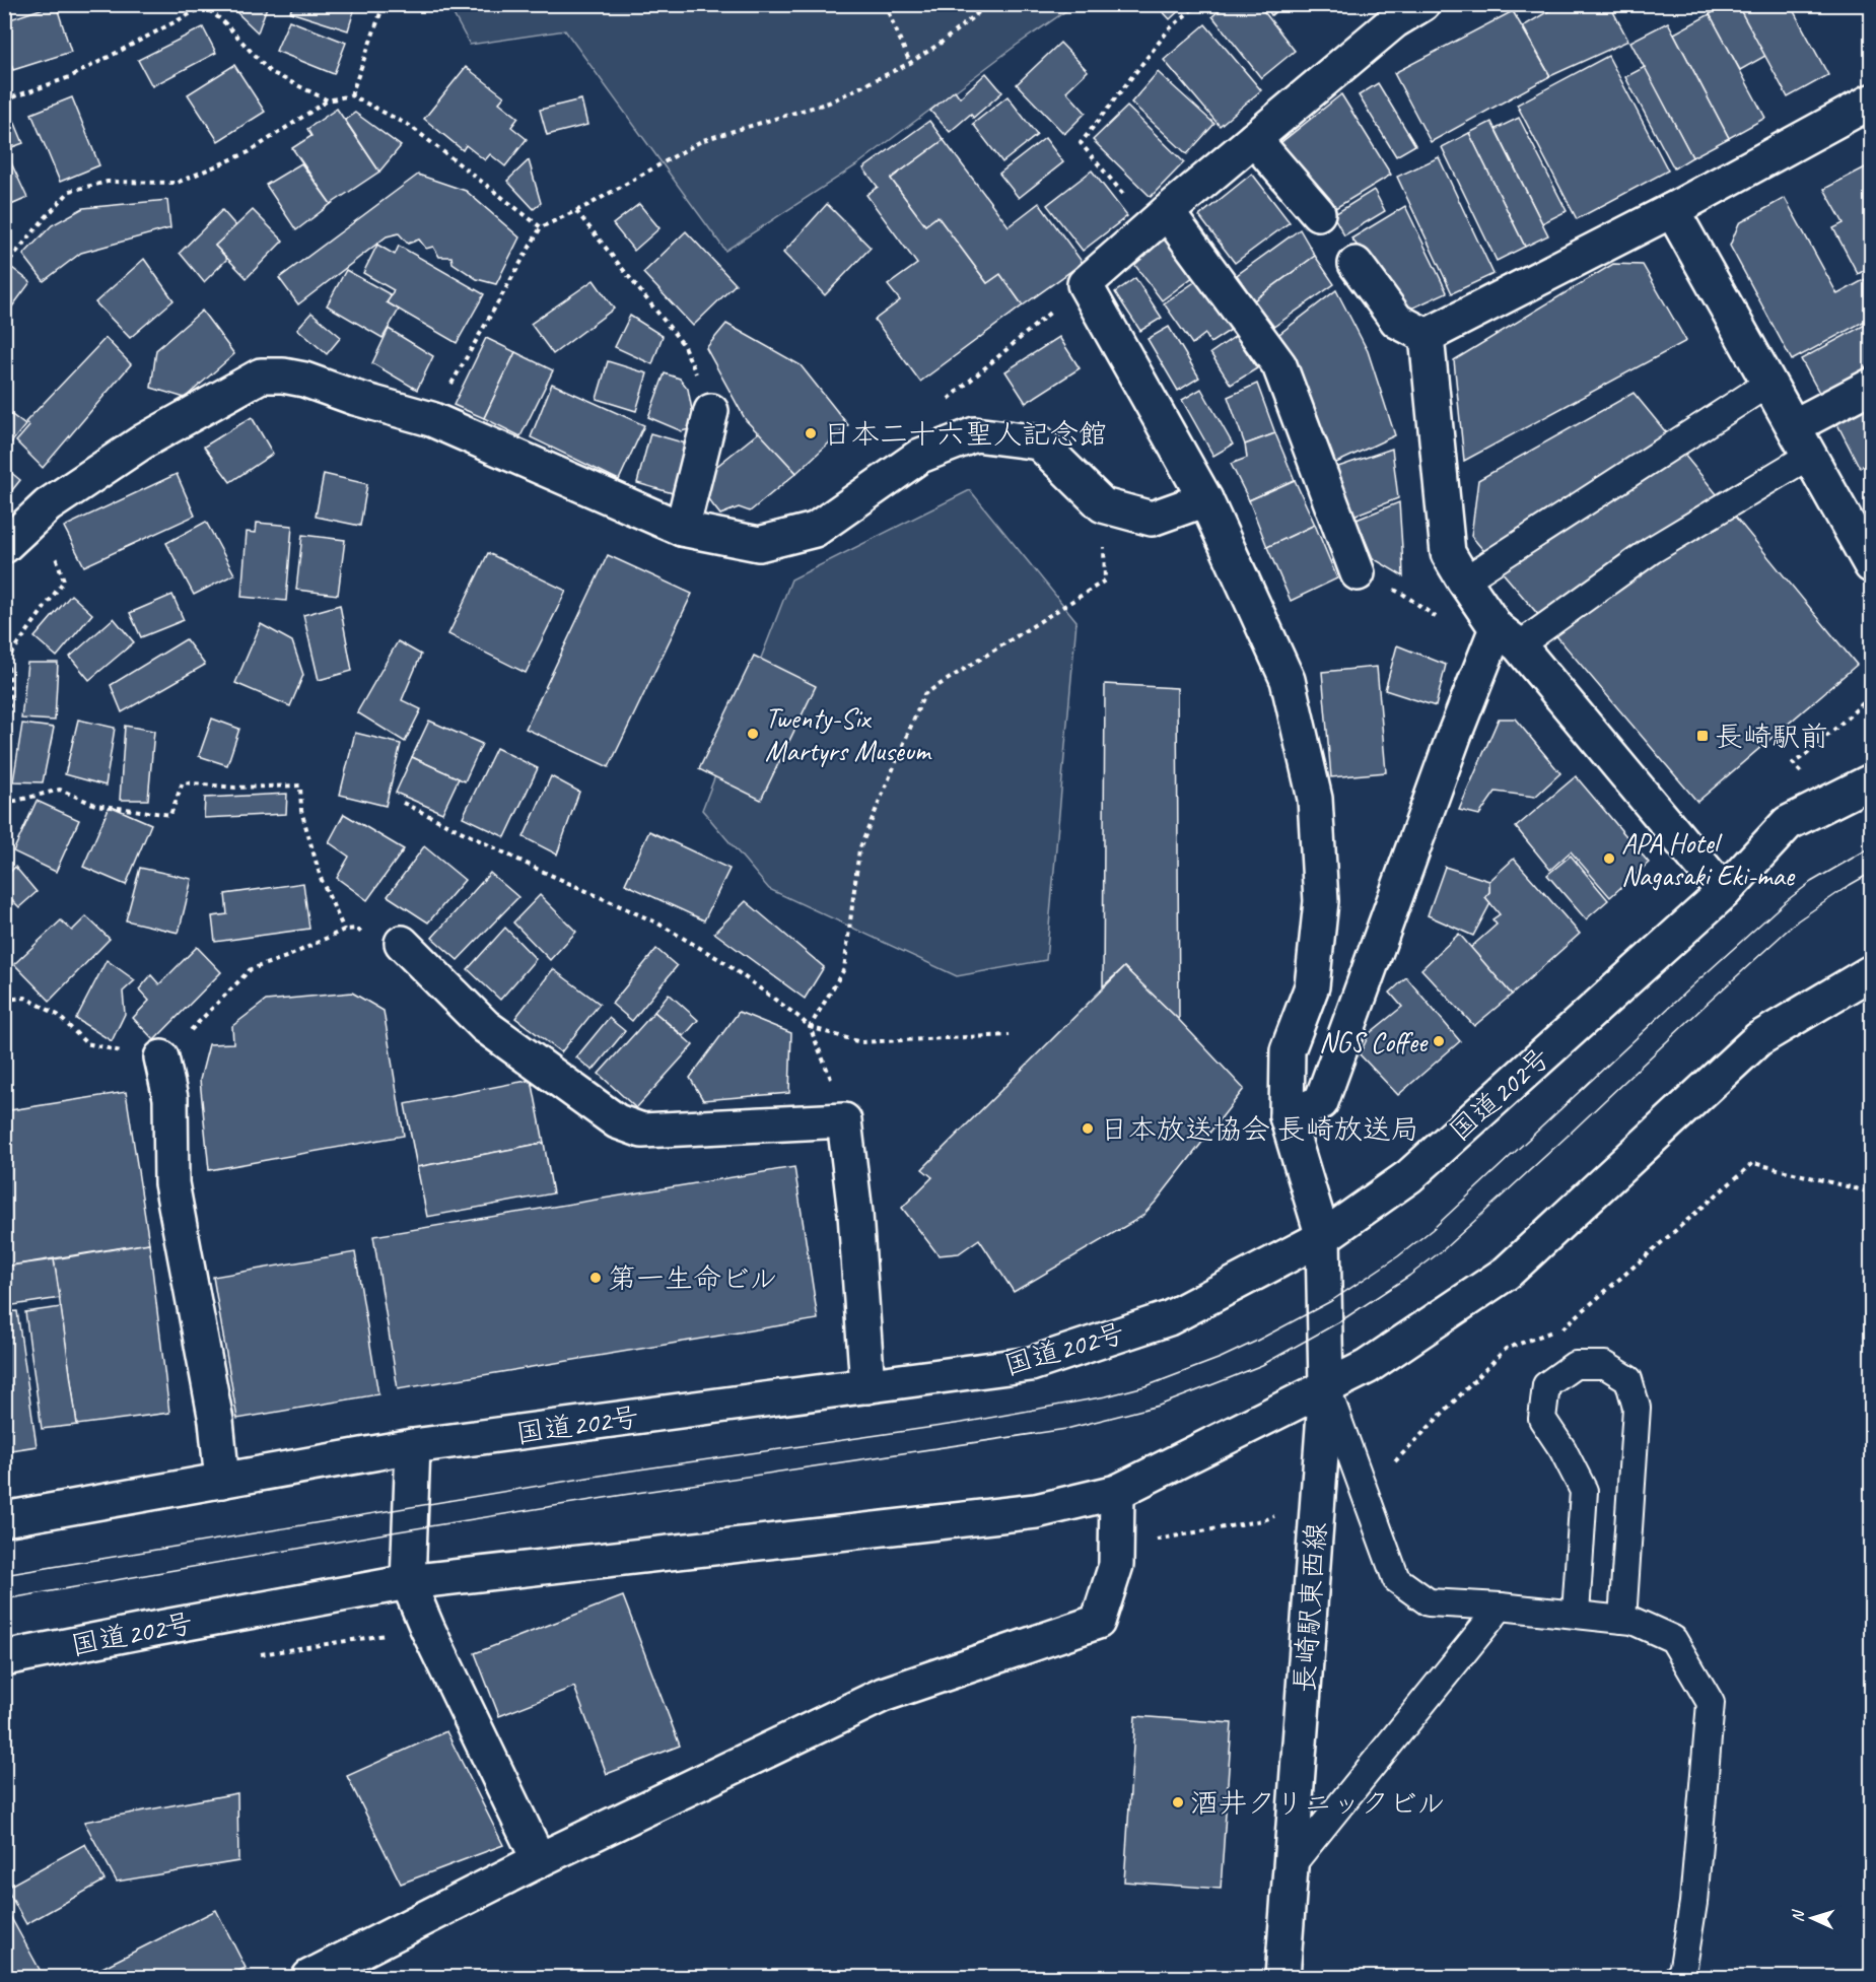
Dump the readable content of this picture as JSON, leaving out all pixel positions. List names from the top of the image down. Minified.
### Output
{"streets":{"main road":["国道202号","長崎駅東西線"]},"crossings":[["国道202号","長崎駅東西線"]],"places":{"other":["日本二十六聖人記念館","Twenty-Six Martyrs Museum","APA Hotel Nagasaki Eki-mae","NGS Coffee","日本放送協会 長崎放送局","第一生命ビル","酒井クリニックビル"],"transit":["長崎駅前"]},"north":"left"}
